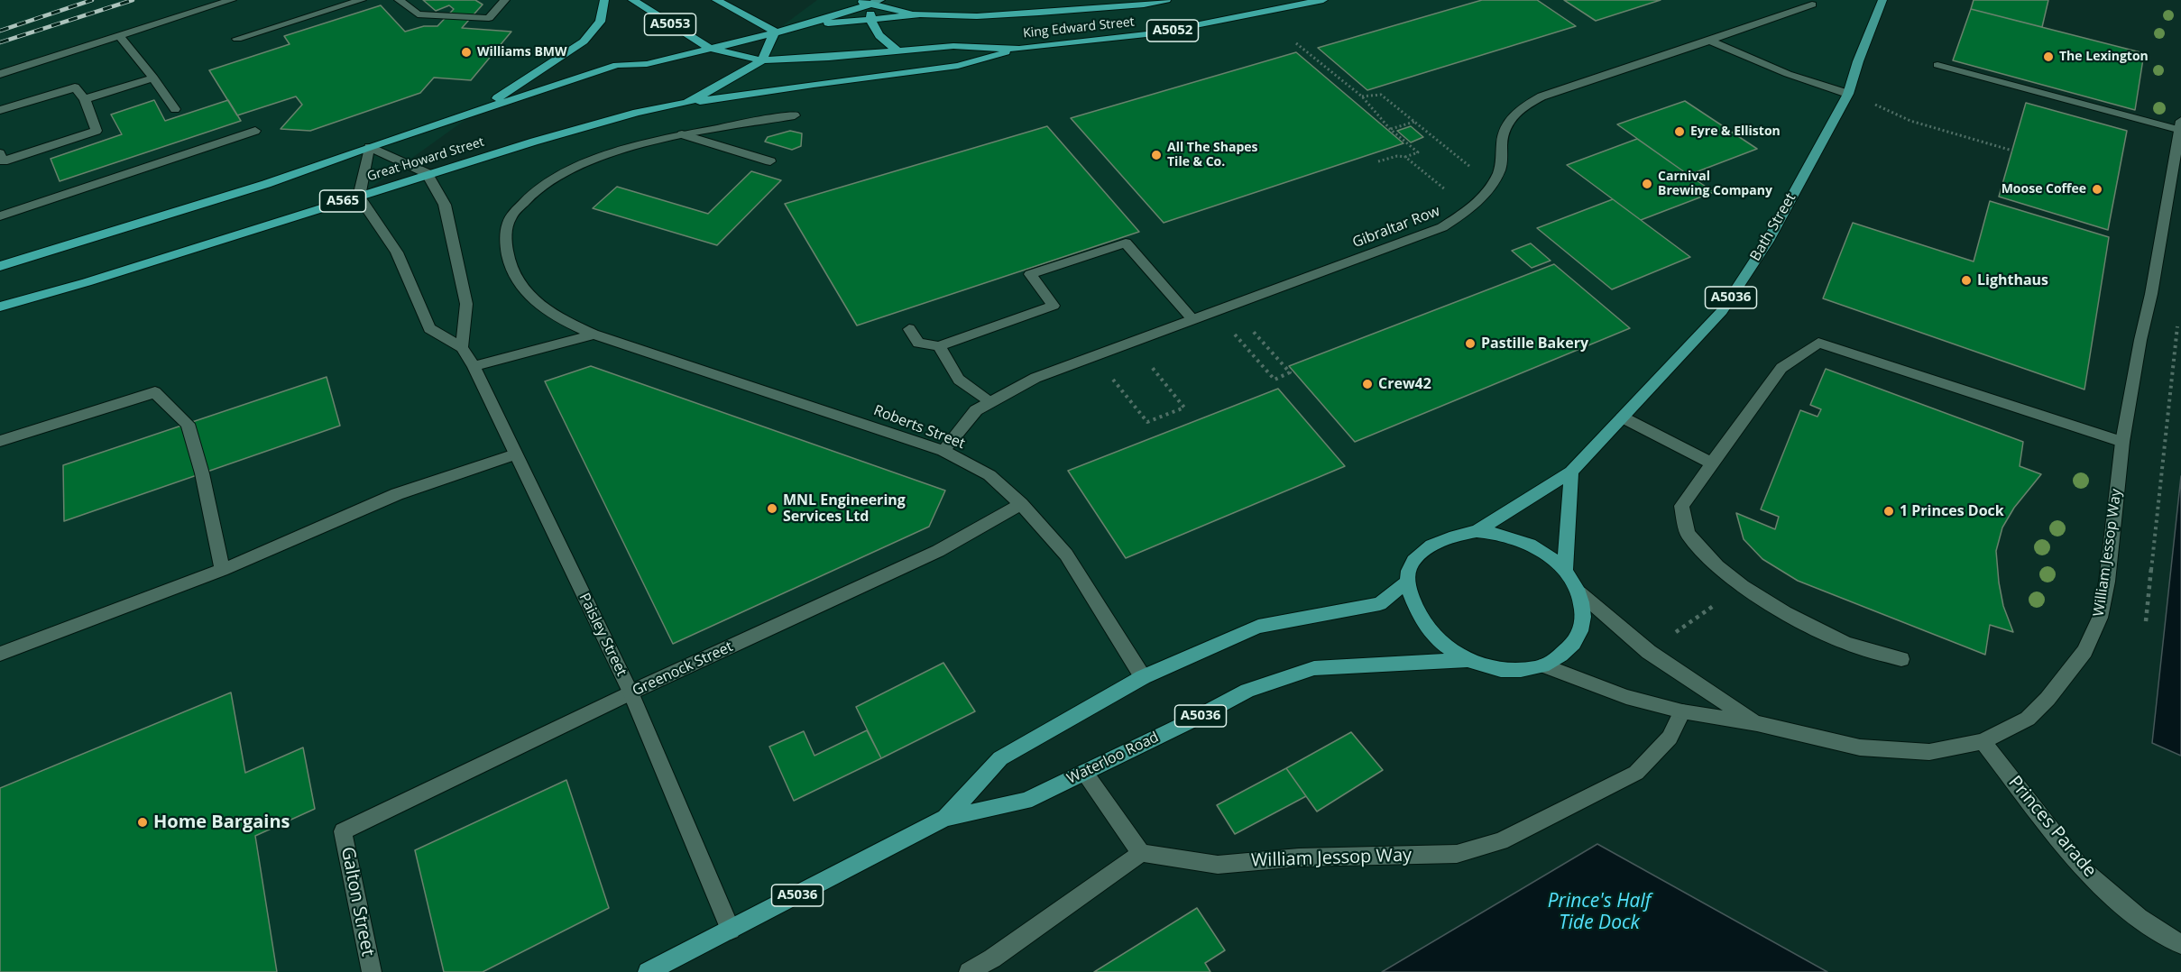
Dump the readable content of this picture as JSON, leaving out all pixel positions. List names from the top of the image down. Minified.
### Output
{"streets":{"highway":["A5053","King Edward Street","A5052","Great Howard Street","A565"],"main road":["Bath Street","A5036","Waterloo Road"],"street":["Gibraltar Row","Roberts Street","William Jessop Way","Paisley Street","Greenock Street","Princes Parade","Galton Street"]},"crossings":[["A5053","King Edward Street"],["A5053","Great Howard Street"],["King Edward Street","Great Howard Street"],["Great Howard Street","Paisley Street"],["Gibraltar Row","Roberts Street"],["Bath Street","A5036"],["Bath Street","William Jessop Way"],["Bath Street","Waterloo Road"],["A5036","William Jessop Way"],["A5036","Waterloo Road"],["Roberts Street","Greenock Street"],["Roberts Street","Waterloo Road"],["William Jessop Way","Waterloo Road"],["William Jessop Way","Princes Parade"],["Paisley Street","Greenock Street"],["Paisley Street","Waterloo Road"],["Greenock Street","Galton Street"]],"water":["Prince's Half Tide Dock"],"places":["Williams BMW","The Lexington","Eyre & Elliston","All The Shapes Tile & Co.","Carnival Brewing Company","Moose Coffee","Lighthaus","Pastille Bakery","Crew42","MNL Engineering Services Ltd","1 Princes Dock","Home Bargains"]}
